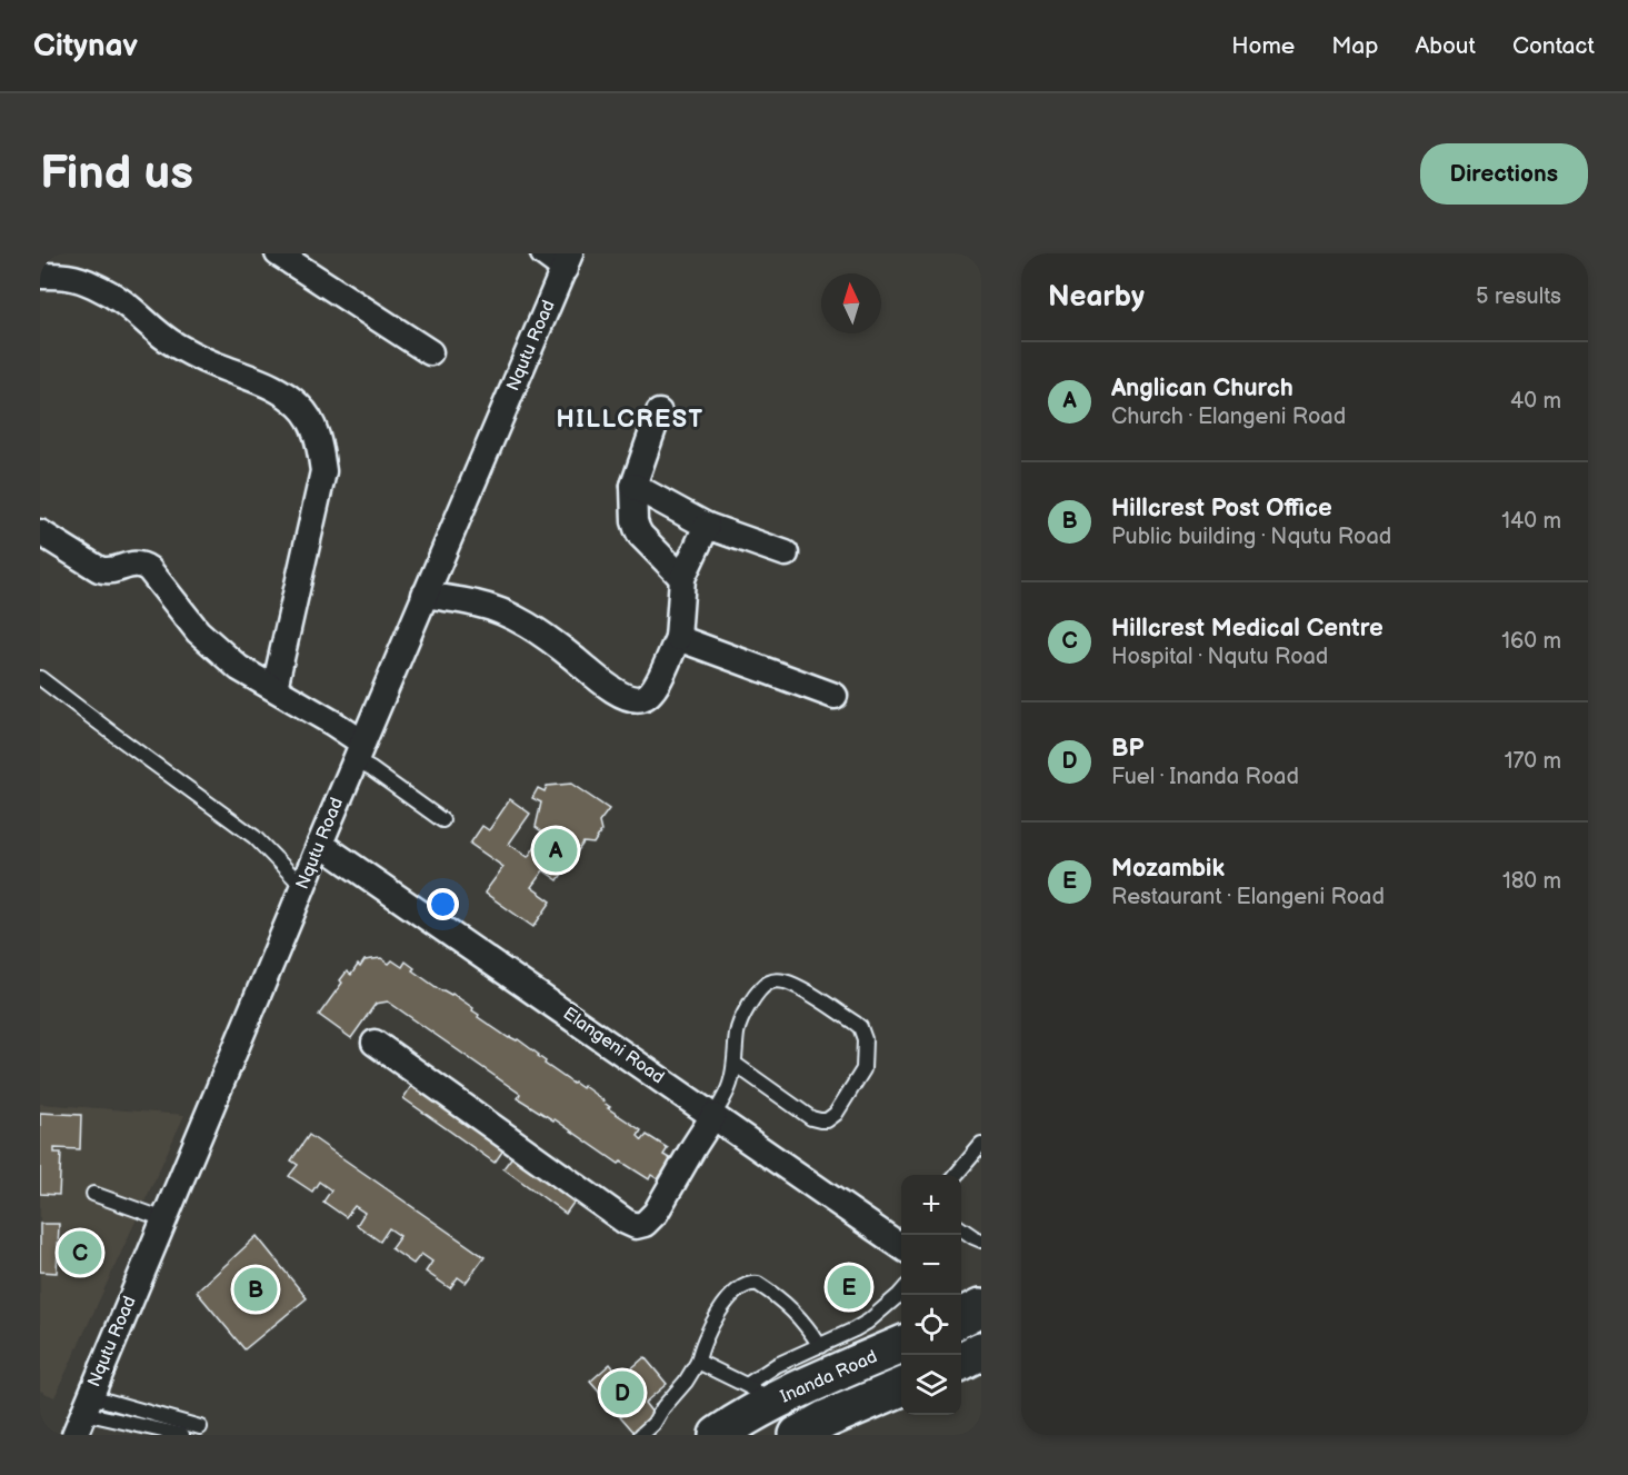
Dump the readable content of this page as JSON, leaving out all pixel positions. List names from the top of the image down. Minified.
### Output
{"streets":{"main road":["Inanda Road"],"street":["Nqutu Road","Elangeni Road"]},"crossings":[["Nqutu Road","Elangeni Road"]],"districts":["HILLCREST"],"north":"top","page":{"header":"Citynav","nav":["Home","Map","About","Contact"],"buttons":"Directions","title":"Find us","heading":["Nearby","5 results"],"list":[{"mark":"A","name":"Anglican Church","note":"Church · Elangeni Road","value":"40 m"},{"mark":"B","name":"Hillcrest Post Office","note":"Public building · Nqutu Road","value":"140 m"},{"mark":"C","name":"Hillcrest Medical Centre","note":"Hospital · Nqutu Road","value":"160 m"},{"mark":"D","name":"BP","note":"Fuel · Inanda Road","value":"170 m"},{"mark":"E","name":"Mozambik","note":"Restaurant · Elangeni Road","value":"180 m"}],"pins":["A","C","E","B","D"],"map_buttons":["+","−"]}}
